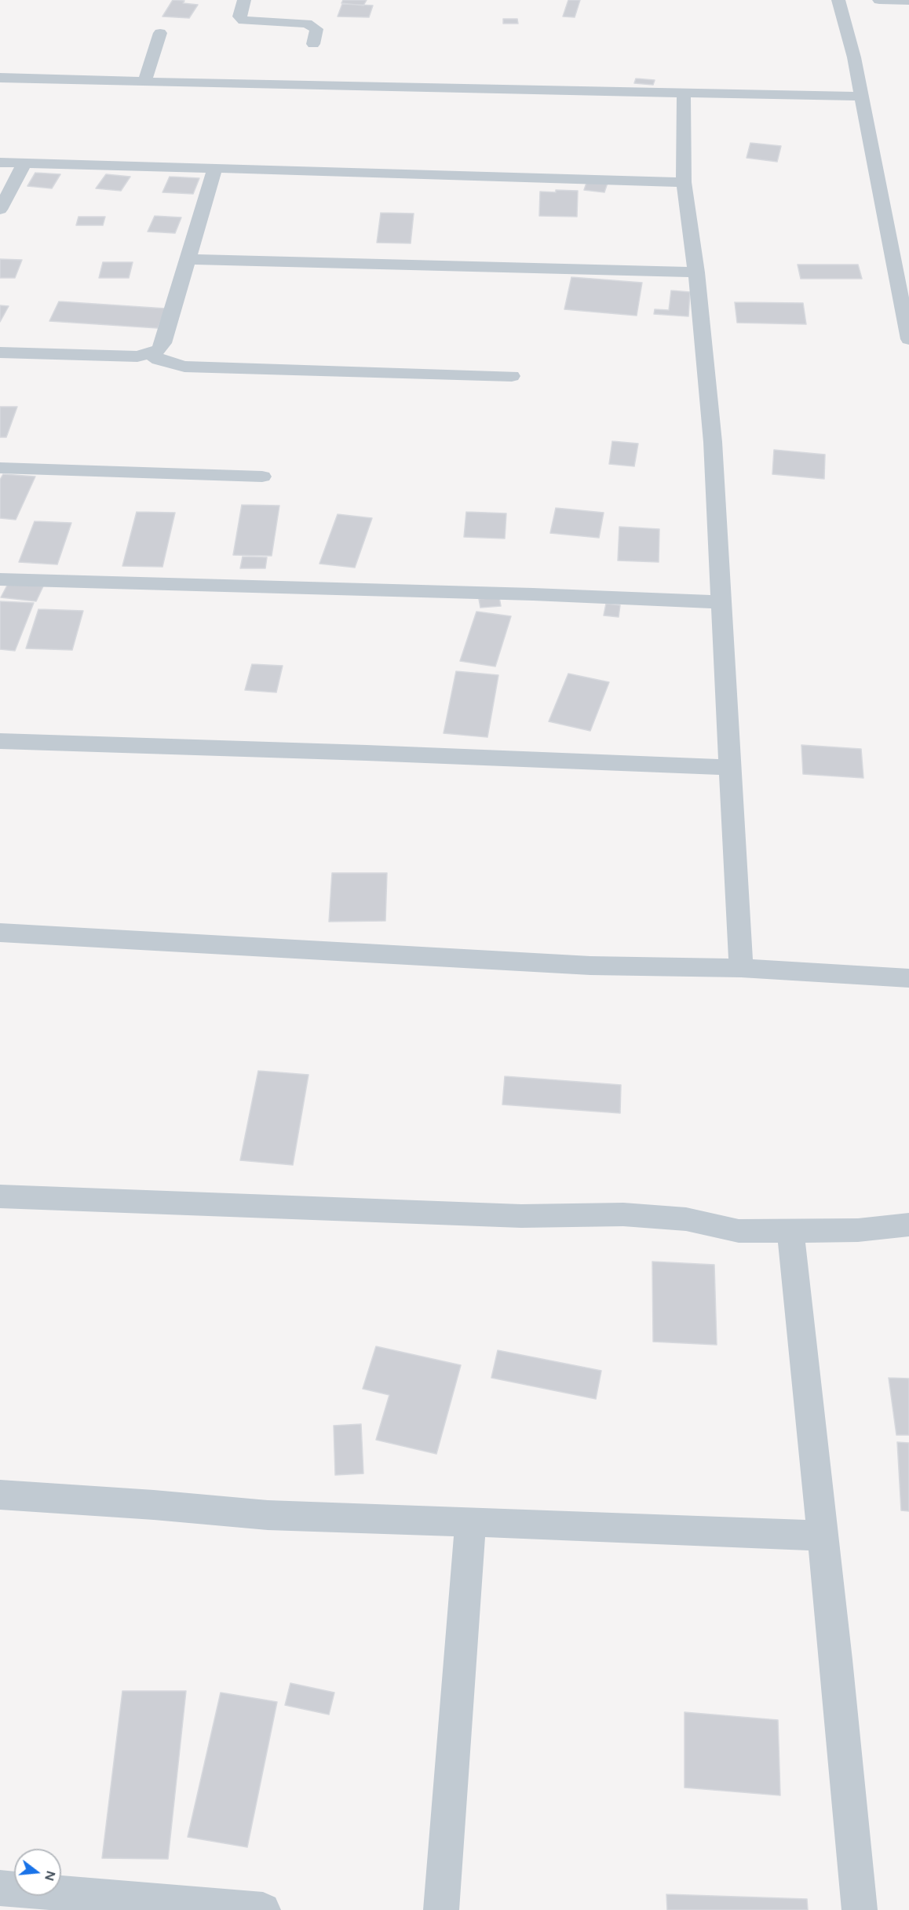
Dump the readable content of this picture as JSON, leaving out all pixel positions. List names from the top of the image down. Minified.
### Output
{"north":"right"}
